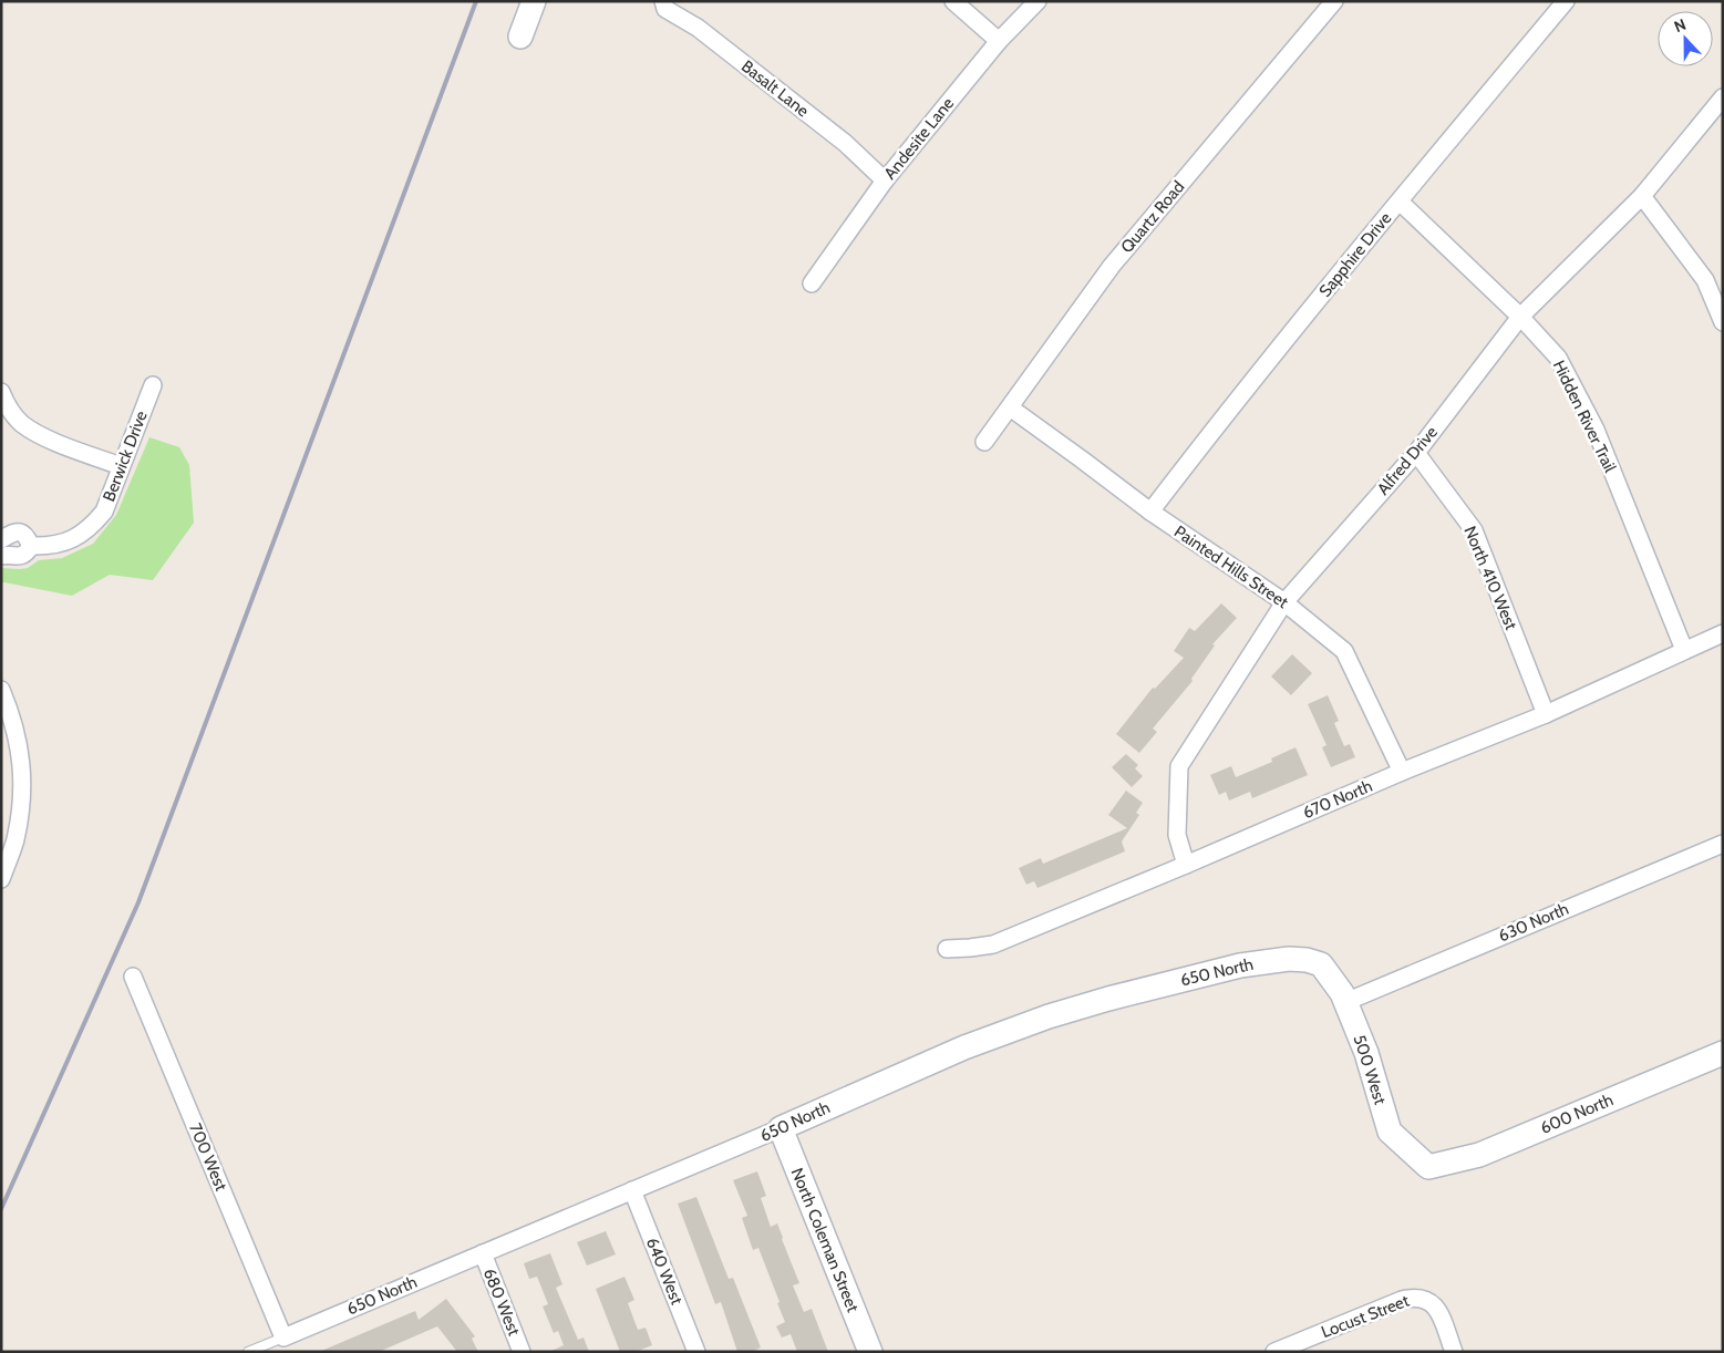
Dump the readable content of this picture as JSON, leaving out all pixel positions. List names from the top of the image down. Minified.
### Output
{"streets":{"street":["Basalt Lane","Andesite Lane","Quartz Road","Sapphire Drive","Hidden River Trail","Berwick Drive","Alfred Drive","Painted Hills Street","North 410 West","670 North","630 North","650 North","500 West","600 North","700 West","North Coleman Street","640 West","680 West","Locust Street"]},"crossings":[["Basalt Lane","Andesite Lane"],["Quartz Road","Painted Hills Street"],["Sapphire Drive","Hidden River Trail"],["Sapphire Drive","Painted Hills Street"],["Hidden River Trail","Alfred Drive"],["Hidden River Trail","670 North"],["Alfred Drive","Painted Hills Street"],["Alfred Drive","North 410 West"],["Alfred Drive","670 North"],["Painted Hills Street","670 North"],["North 410 West","670 North"],["630 North","500 West"],["650 North","500 West"],["650 North","700 West"],["650 North","North Coleman Street"],["650 North","640 West"],["650 North","680 West"],["500 West","600 North"]],"north":"top"}
